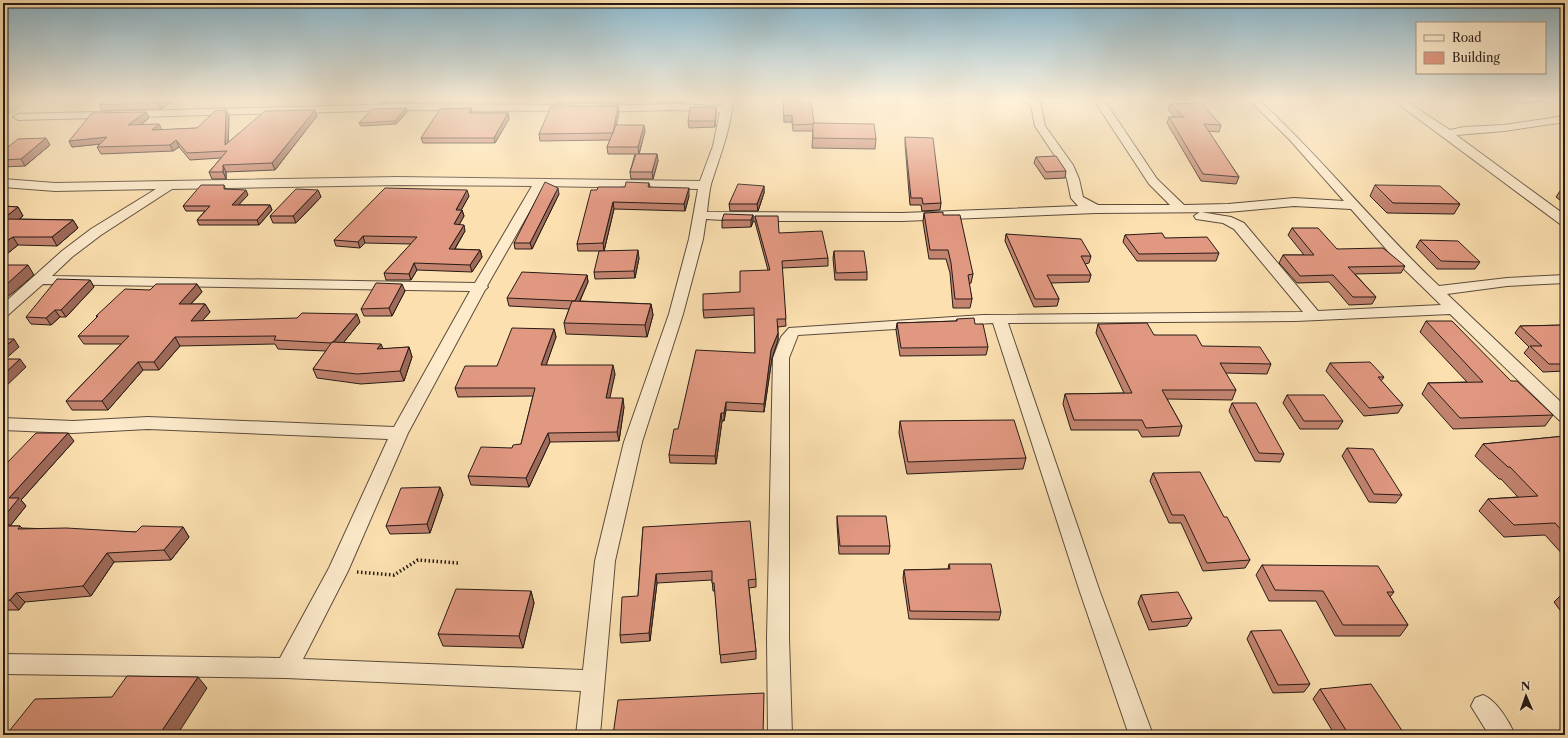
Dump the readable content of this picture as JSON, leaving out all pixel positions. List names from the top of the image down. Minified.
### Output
{"legend":["Road","Building"],"north":"top"}
